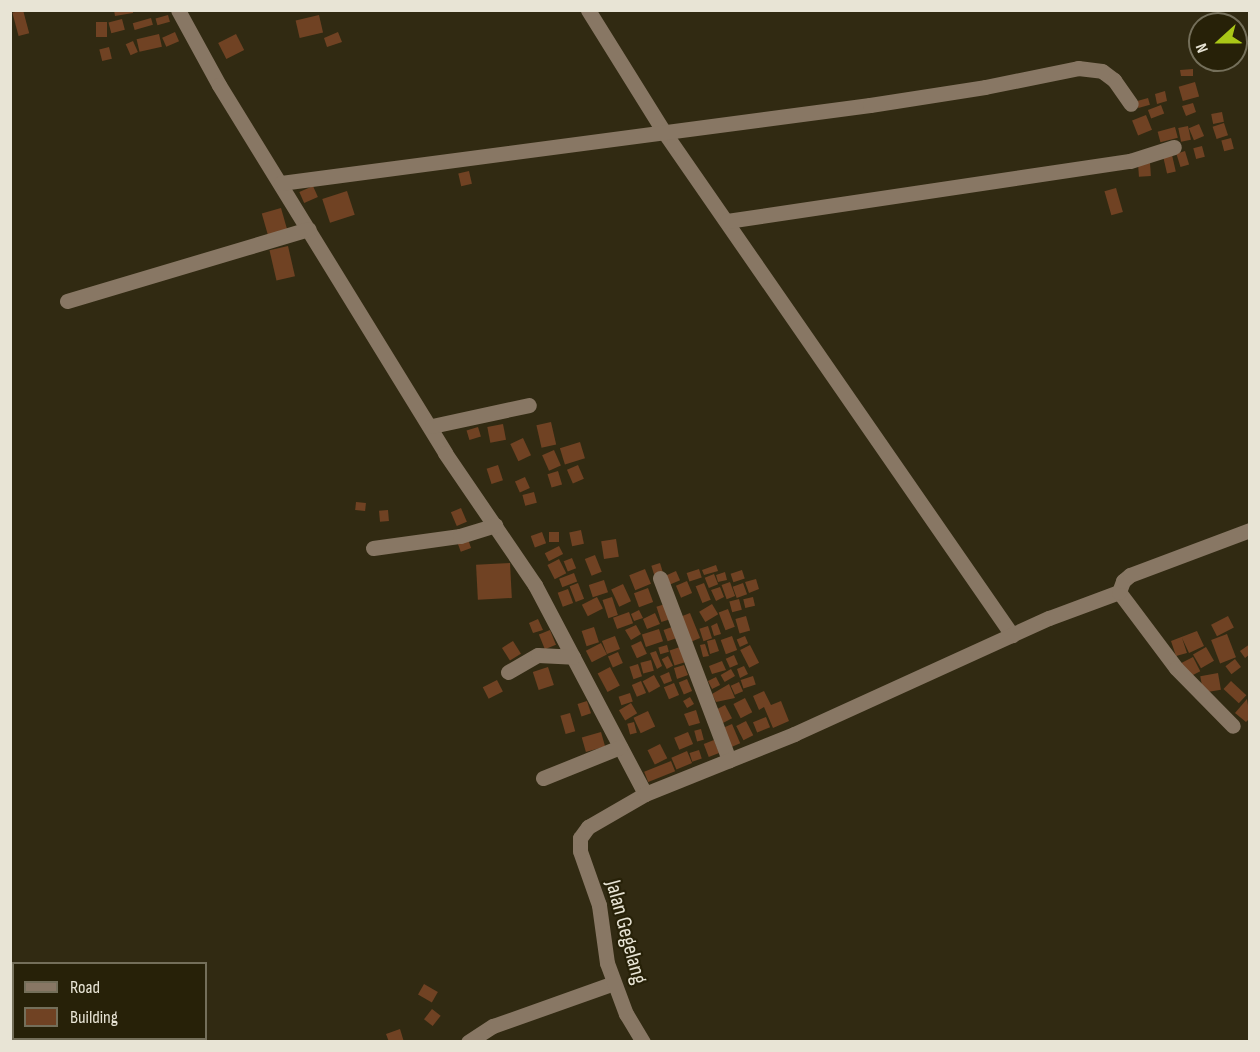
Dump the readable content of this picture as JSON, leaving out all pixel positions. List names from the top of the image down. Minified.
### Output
{"streets":{"street":["Jalan Gegelang"]},"legend":["Road","Building"],"north":"left"}
